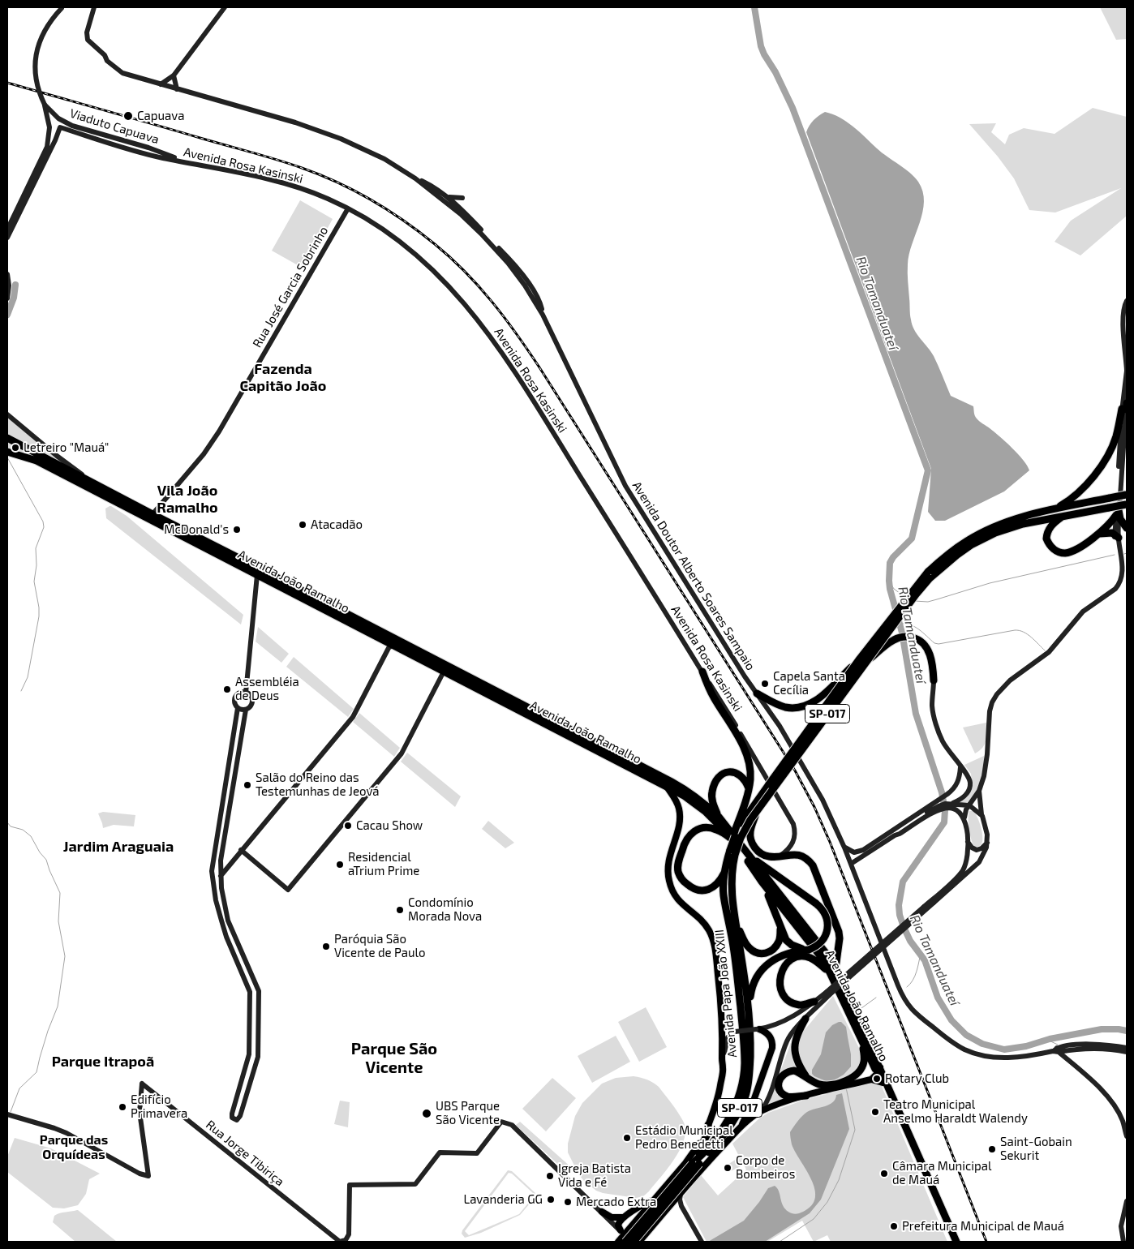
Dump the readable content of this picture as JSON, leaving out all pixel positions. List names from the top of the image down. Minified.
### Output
{"streets":{"highway":["Avenida João Ramalho","SP-017","Avenida Papa João XXIII"],"main road":["Viaduto Capuava","Avenida Rosa Kasinski","Rua José Garcia Sobrinho","Avenida Doutor Alberto Soares Sampaio","Rua Jorge Tibiriça"]},"crossings":[["Viaduto Capuava","Avenida Rosa Kasinski"],["Avenida Rosa Kasinski","Rua José Garcia Sobrinho"],["Rua José Garcia Sobrinho","Avenida João Ramalho"],["Avenida João Ramalho","SP-017"],["Avenida João Ramalho","Avenida Papa João XXIII"],["SP-017","Avenida Papa João XXIII"]],"districts":["Fazenda Capitão João","Vila João Ramalho","Jardim Araguaia","Parque São Vicente","Parque Itrapoã","Parque das Orquídeas"],"water":["Rio Tamanduateí"],"places":["Capuava","Letreiro \"Mauá\"","Atacadão","McDonald's","Capela Santa Cecília","Assembléia de Deus","Salão do Reino das Testemunhas de Jeová","Cacau Show","Residencial aTrium Prime","Condomínio Morada Nova","Paróquia São Vicente de Paulo","Rotary Club","Edifício Primavera","Teatro Municipal Anselmo Haraldt Walendy","UBS Parque São Vicente","Estádio Municipal Pedro Benedetti","Saint-Gobain Sekurit","Corpo de Bombeiros","Câmara Municipal de Mauá","Igreja Batista Vida e Fé","Lavanderia GG","Mercado Extra","Prefeitura Municipal de Mauá"]}
